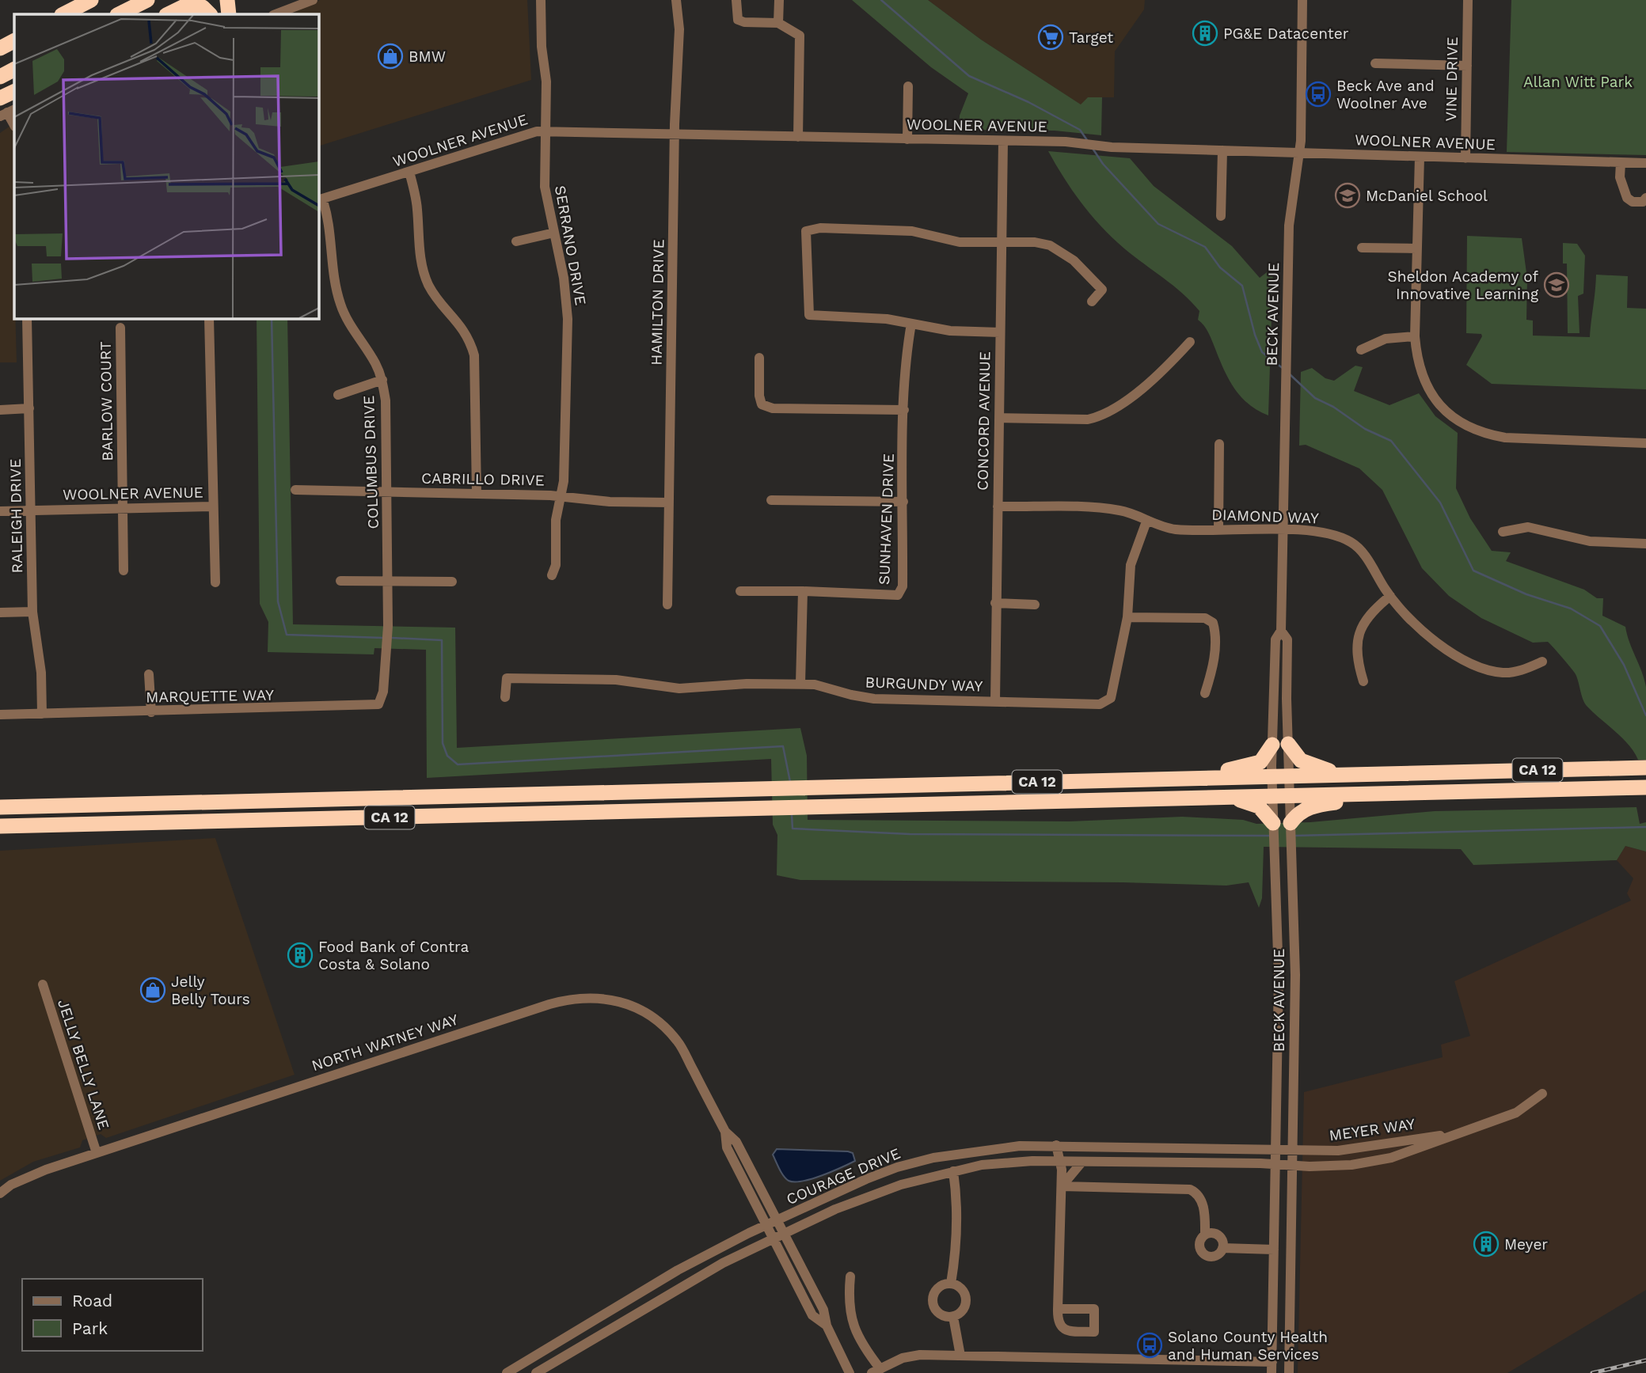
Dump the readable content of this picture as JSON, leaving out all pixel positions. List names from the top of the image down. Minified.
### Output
{"streets":{"highway":["CA 12"],"street":["VINE DRIVE","WOOLNER AVENUE","SERRANO DRIVE","HAMILTON DRIVE","BECK AVENUE","BARLOW COURT","CONCORD AVENUE","COLUMBUS DRIVE","CABRILLO DRIVE","RALEIGH DRIVE","DIAMOND WAY","SUNHAVEN DRIVE","BURGUNDY WAY","MARQUETTE WAY","NORTH WATNEY WAY","JELLY BELLY LANE","MEYER WAY","COURAGE DRIVE"]},"crossings":[["VINE DRIVE","WOOLNER AVENUE"],["WOOLNER AVENUE","SERRANO DRIVE"],["WOOLNER AVENUE","HAMILTON DRIVE"],["WOOLNER AVENUE","BECK AVENUE"],["WOOLNER AVENUE","BARLOW COURT"],["WOOLNER AVENUE","CONCORD AVENUE"],["WOOLNER AVENUE","COLUMBUS DRIVE"],["WOOLNER AVENUE","RALEIGH DRIVE"],["SERRANO DRIVE","CABRILLO DRIVE"],["HAMILTON DRIVE","CABRILLO DRIVE"],["BECK AVENUE","DIAMOND WAY"],["BECK AVENUE","CA 12"],["BECK AVENUE","MEYER WAY"],["BECK AVENUE","COURAGE DRIVE"],["CONCORD AVENUE","DIAMOND WAY"],["CONCORD AVENUE","BURGUNDY WAY"],["COLUMBUS DRIVE","CABRILLO DRIVE"],["COLUMBUS DRIVE","MARQUETTE WAY"],["RALEIGH DRIVE","MARQUETTE WAY"],["DIAMOND WAY","BURGUNDY WAY"],["NORTH WATNEY WAY","JELLY BELLY LANE"],["NORTH WATNEY WAY","COURAGE DRIVE"],["MEYER WAY","COURAGE DRIVE"]],"parks":["Allan Witt Park"],"places":{"building":["PG&E Datacenter","Food Bank of Contra Costa & Solano","Meyer"],"supermarket":["Target"],"shop":["BMW","Jelly Belly Tours"],"bus stop":["Beck Ave and Woolner Ave","Solano County Health and Human Services"],"school or university":["McDaniel School","Sheldon Academy of Innovative Learning"]},"legend":["Road","Park"]}
